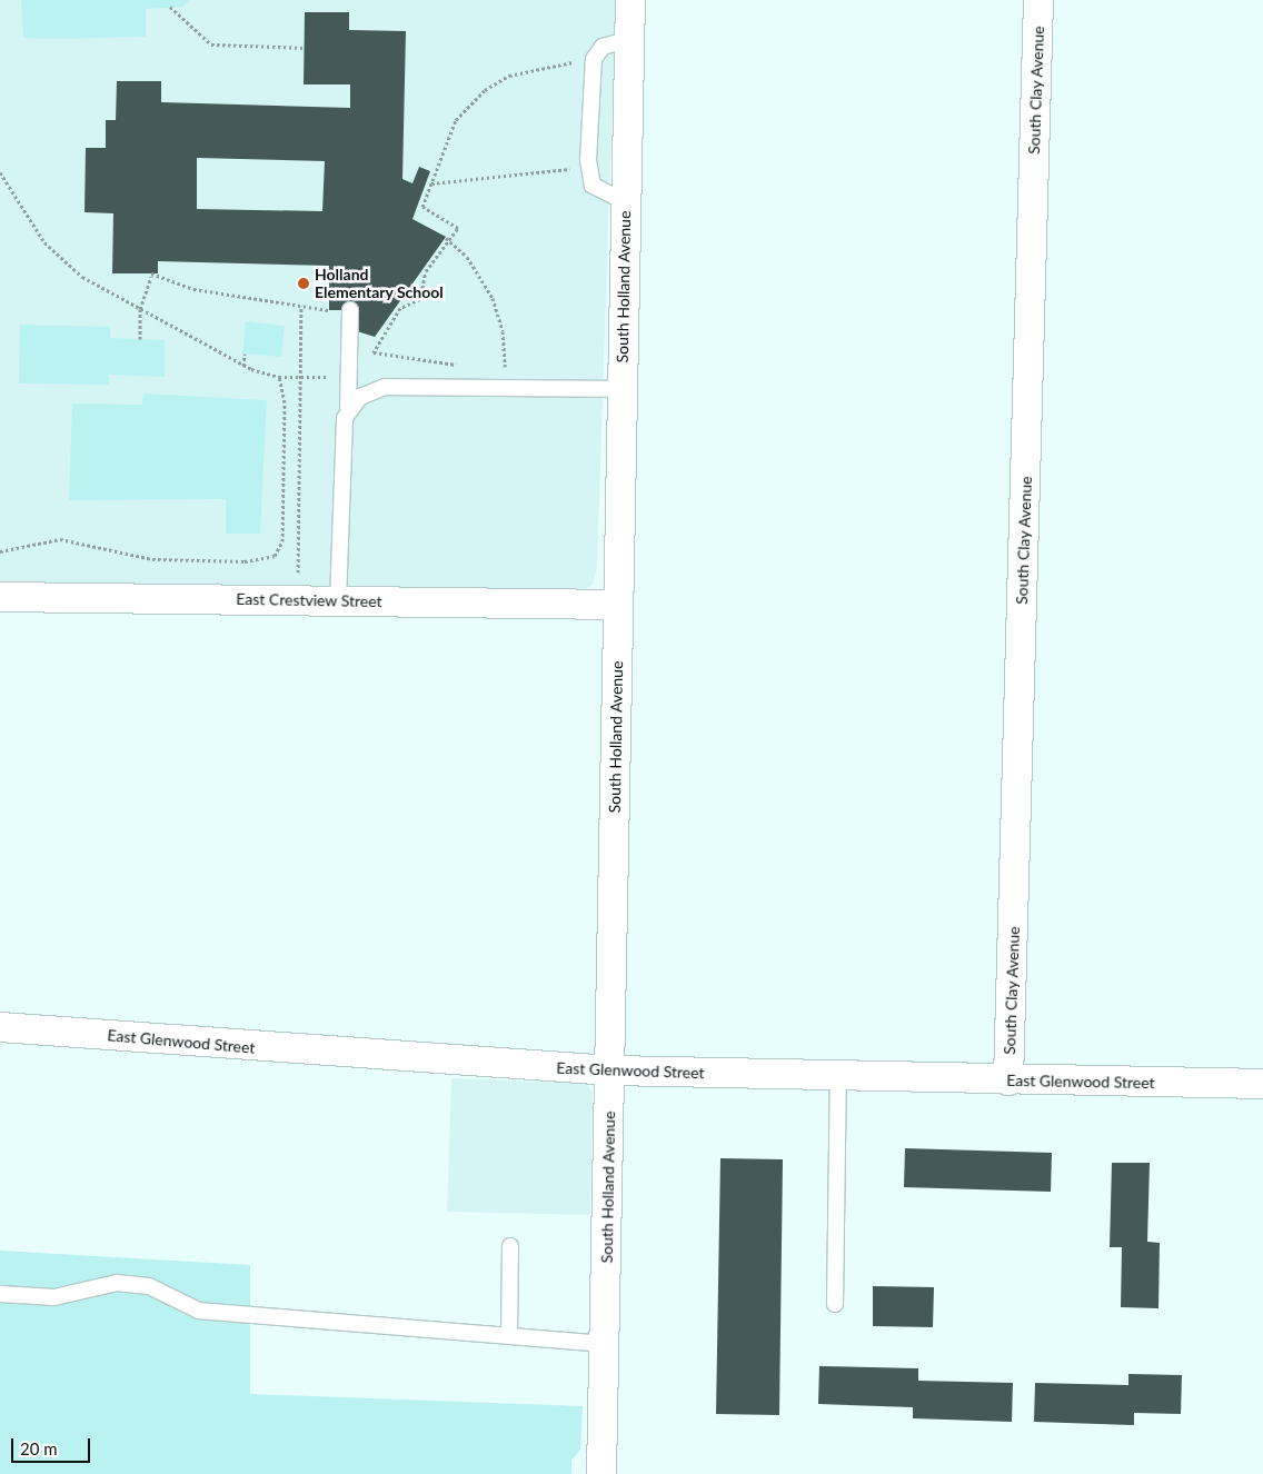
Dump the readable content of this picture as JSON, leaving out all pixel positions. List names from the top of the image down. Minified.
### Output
{"streets":{"street":["South Clay Avenue","South Holland Avenue","East Crestview Street","East Glenwood Street"]},"crossings":[["South Clay Avenue","East Glenwood Street"],["South Holland Avenue","East Crestview Street"],["South Holland Avenue","East Glenwood Street"]],"places":["Holland Elementary School"],"scale_bar":"20 m"}
